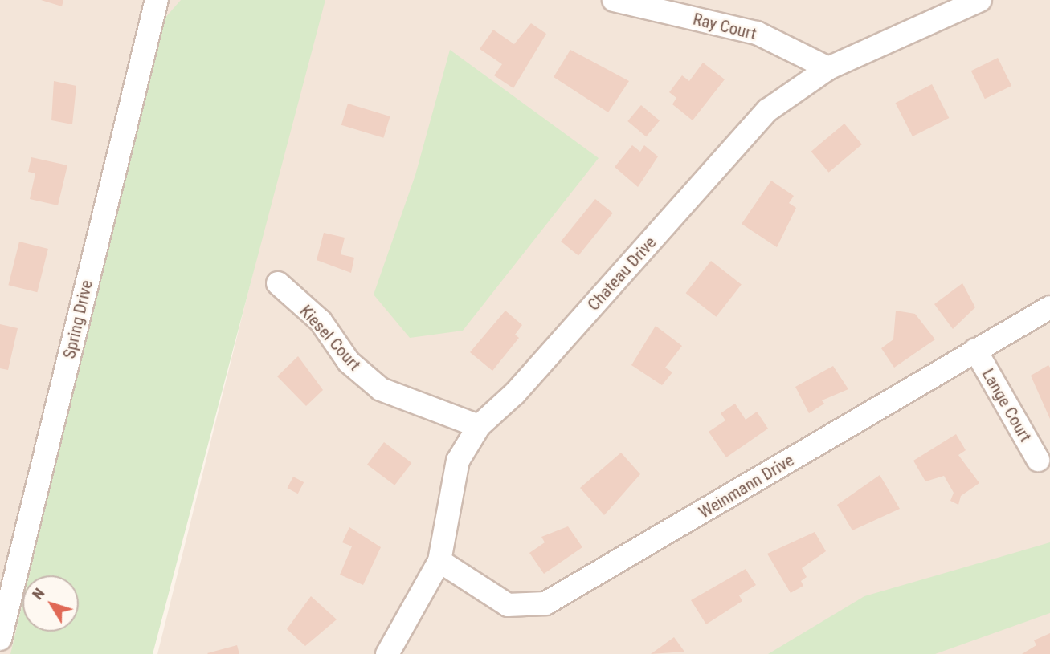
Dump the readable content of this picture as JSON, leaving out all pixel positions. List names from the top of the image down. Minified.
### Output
{"streets":{"street":["Ray Court","Chateau Drive","Spring Drive","Kiesel Court","Lange Court","Weinmann Drive"]},"crossings":[["Ray Court","Chateau Drive"],["Chateau Drive","Kiesel Court"],["Chateau Drive","Weinmann Drive"],["Lange Court","Weinmann Drive"]],"north":"top left"}
